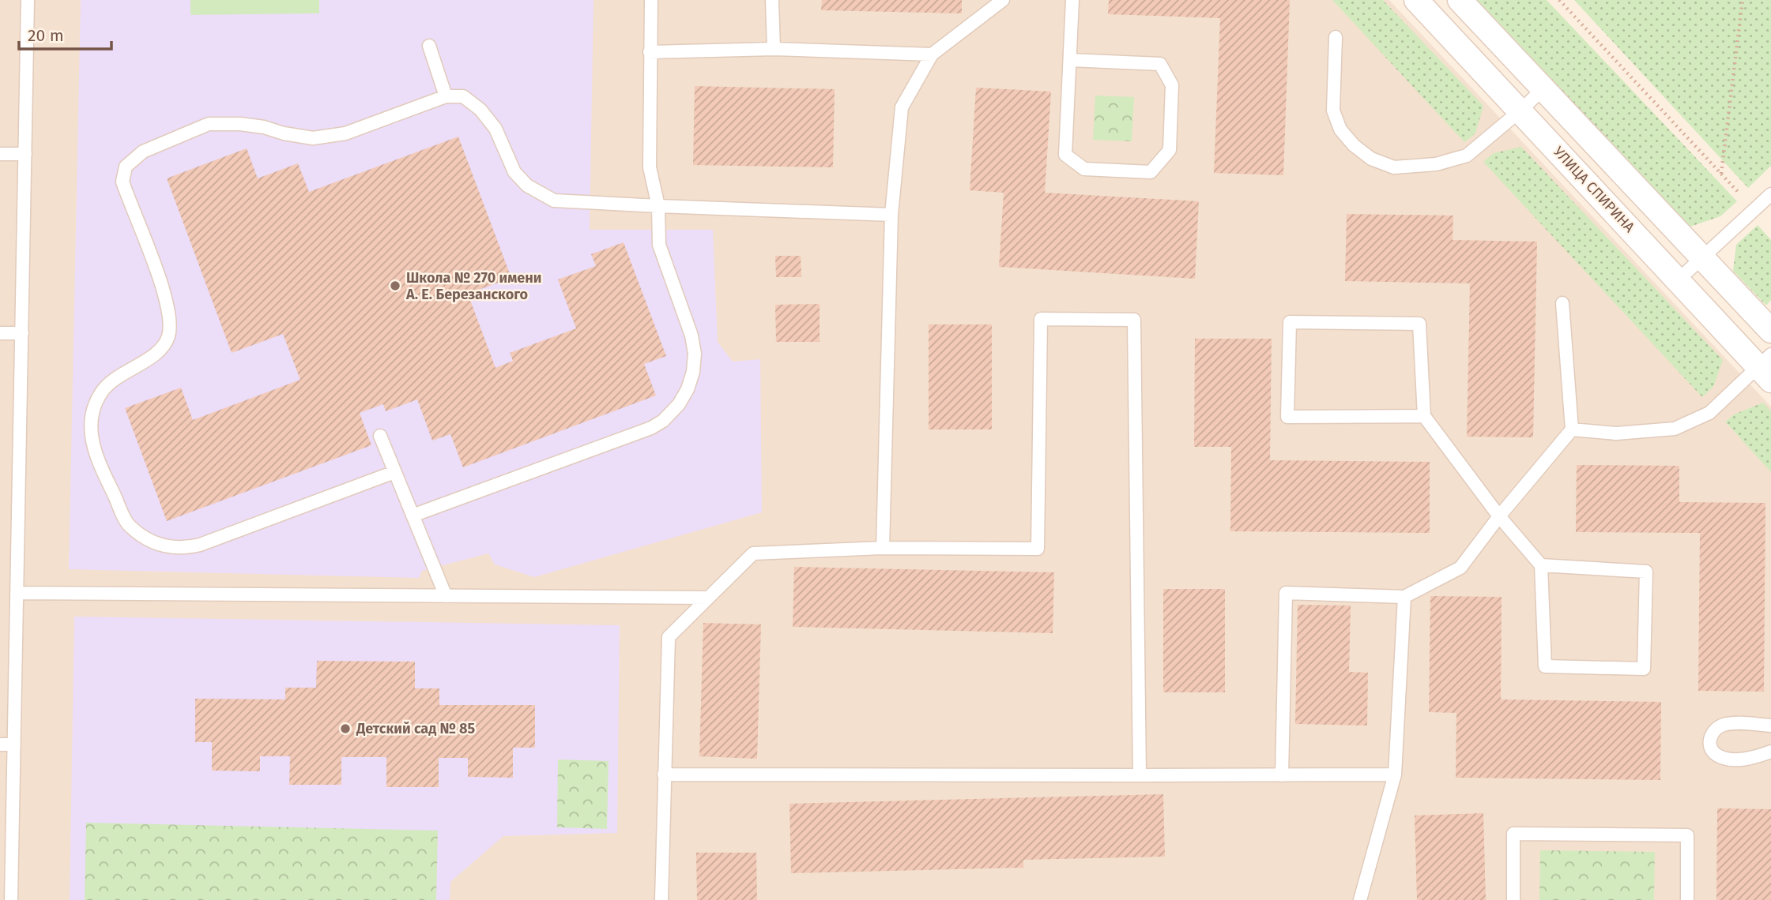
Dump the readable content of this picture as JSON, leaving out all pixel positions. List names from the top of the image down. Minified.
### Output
{"streets":{"street":["УЛИЦА СПИРИНА"]},"places":["Школа № 270 имени А. Е. Березанского","Детский сад № 85"],"scale_bar":"20 m"}
